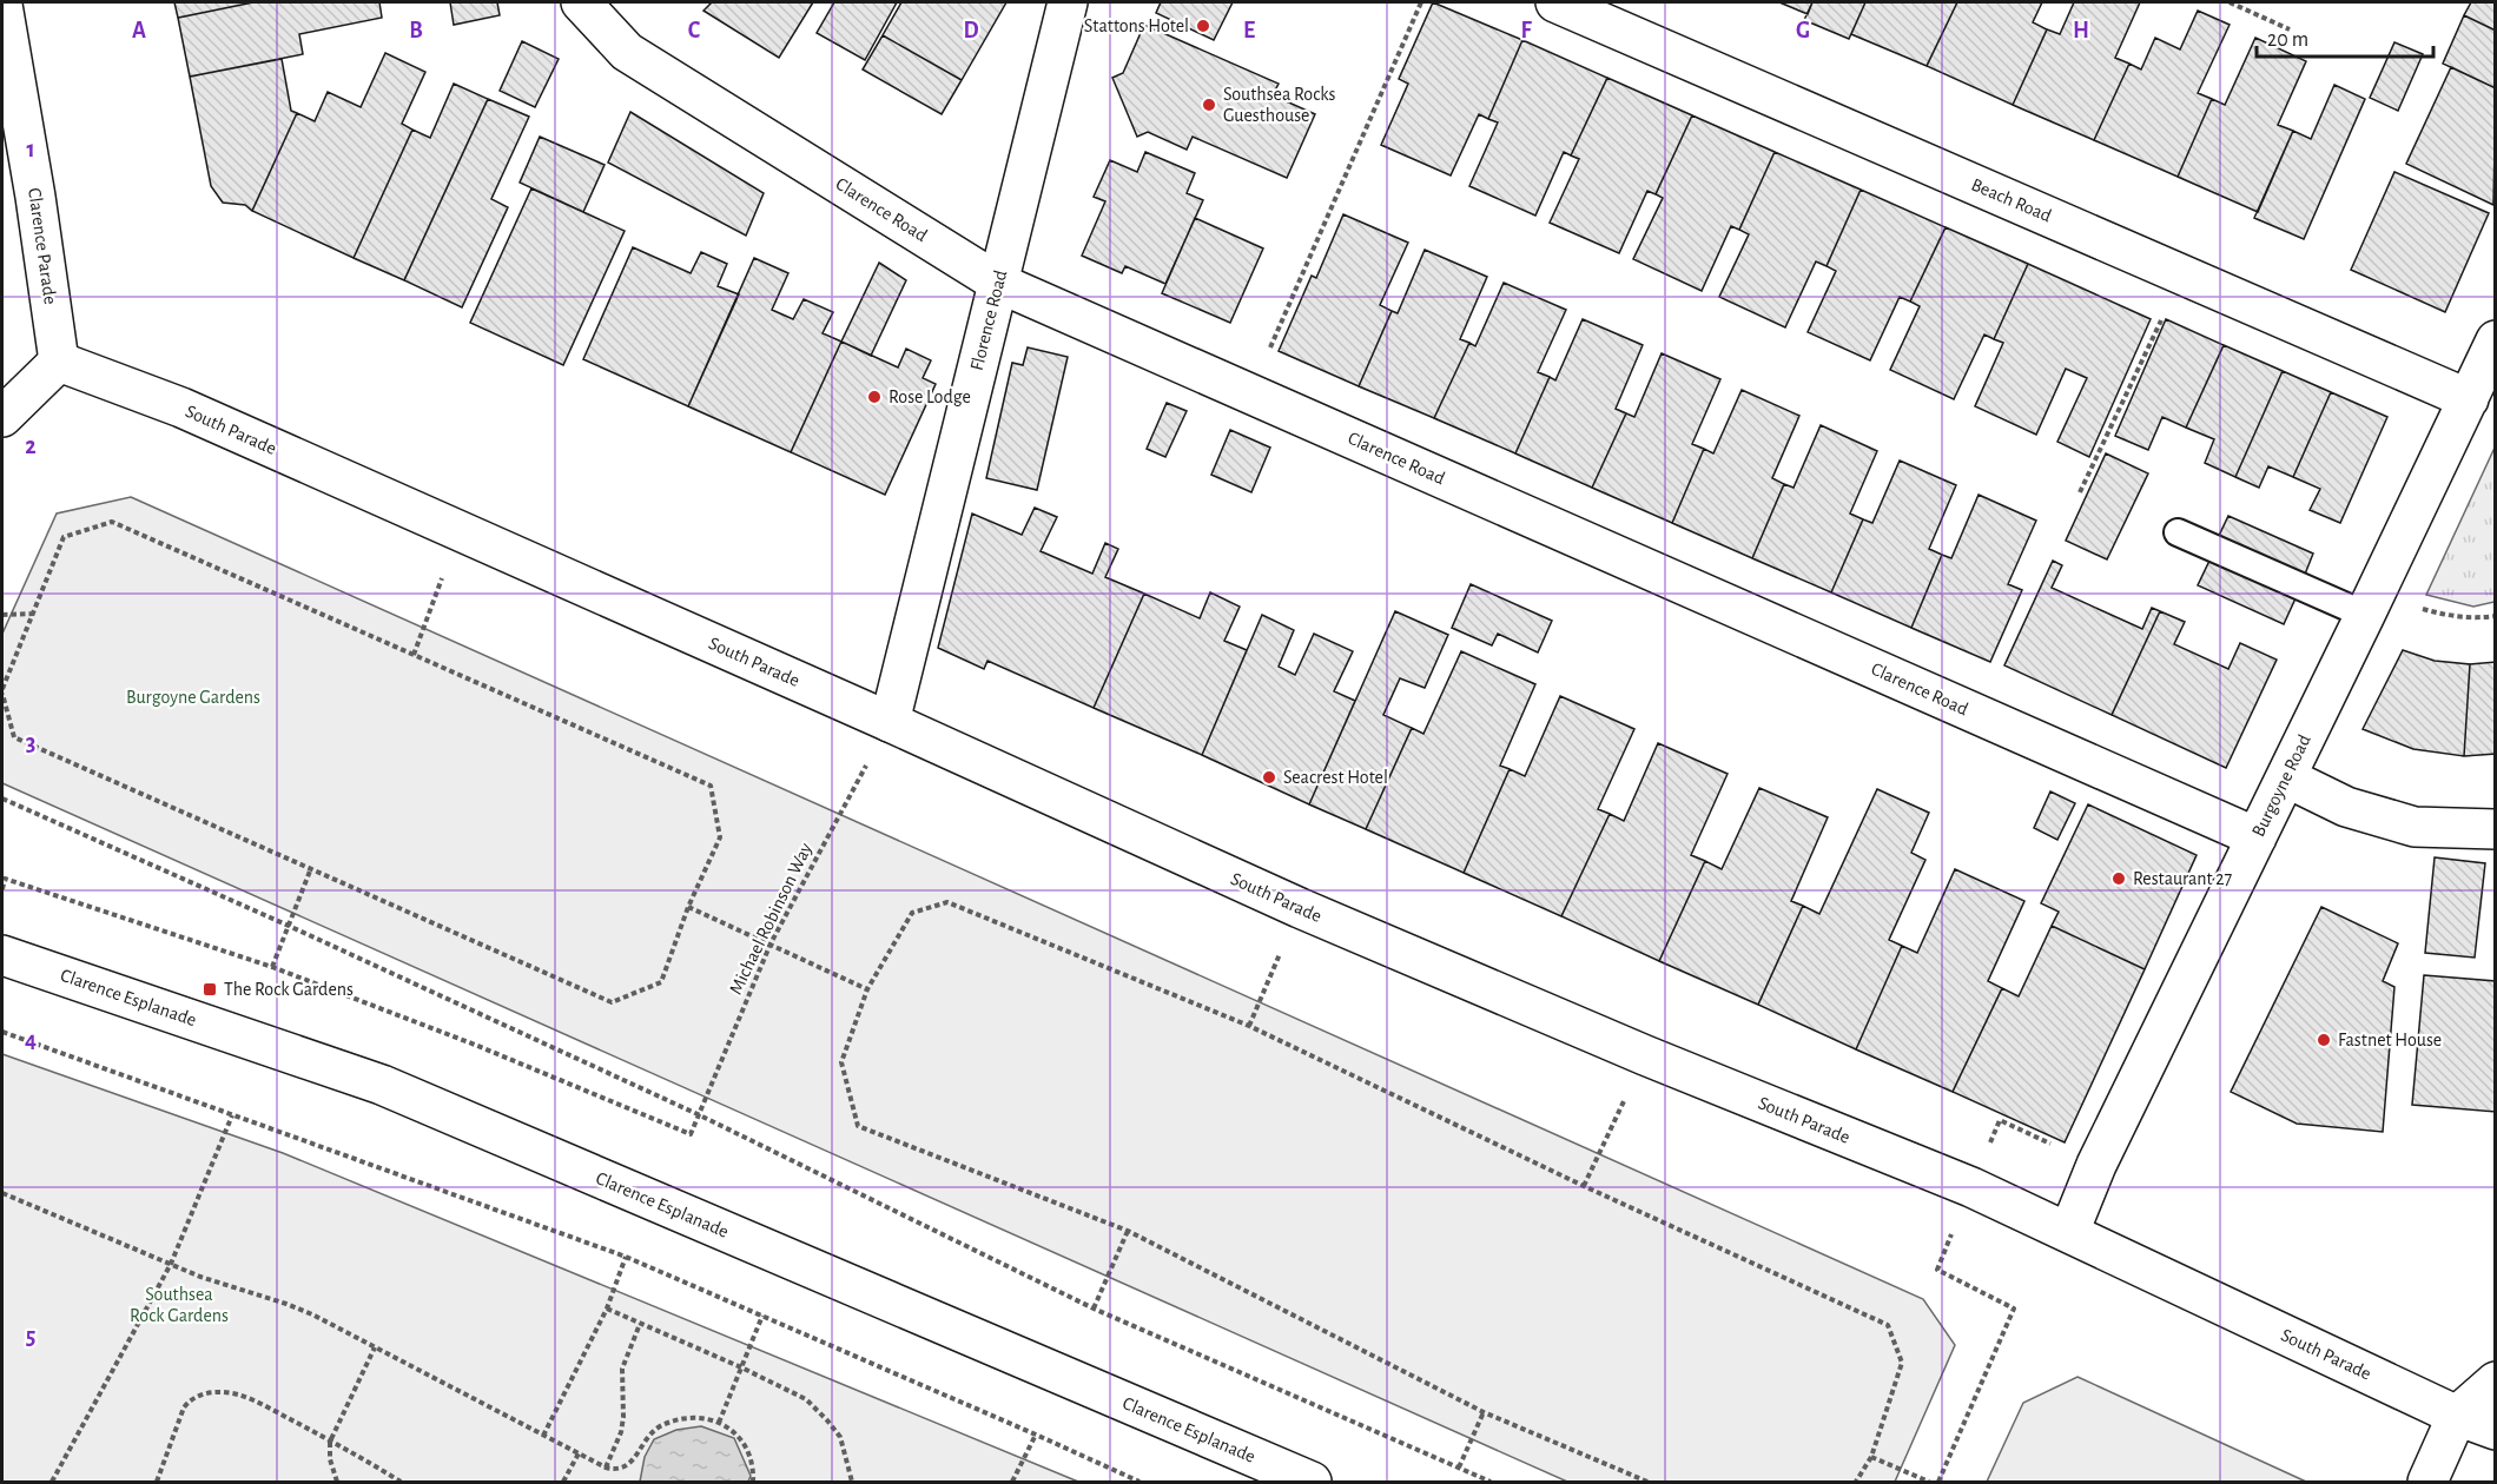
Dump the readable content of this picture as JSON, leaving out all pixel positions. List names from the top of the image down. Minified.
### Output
{"streets":{"street":["Beach Road","Clarence Road","Clarence Parade","Florence Road","South Parade","Burgoyne Road","Clarence Esplanade"],"path":["Michael Robinson Way"]},"crossings":[["Beach Road","Burgoyne Road"],["Clarence Road","Florence Road"],["Clarence Road","Burgoyne Road"],["Clarence Parade","South Parade"],["Florence Road","South Parade"],["Florence Road","Michael Robinson Way"],["South Parade","Burgoyne Road"],["South Parade","Michael Robinson Way"]],"parks":["Burgoyne Gardens","Southsea Rock Gardens"],"places":{"other":["Stattons Hotel","Southsea Rocks Guesthouse","Rose Lodge","Seacrest Hotel","Restaurant 27","Fastnet House"],"transit":["The Rock Gardens"]},"scale_bar":"20 m","grid":{"columns":["A","B","C","D","E","F","G","H"],"rows":["1","2","3","4","5"]}}
